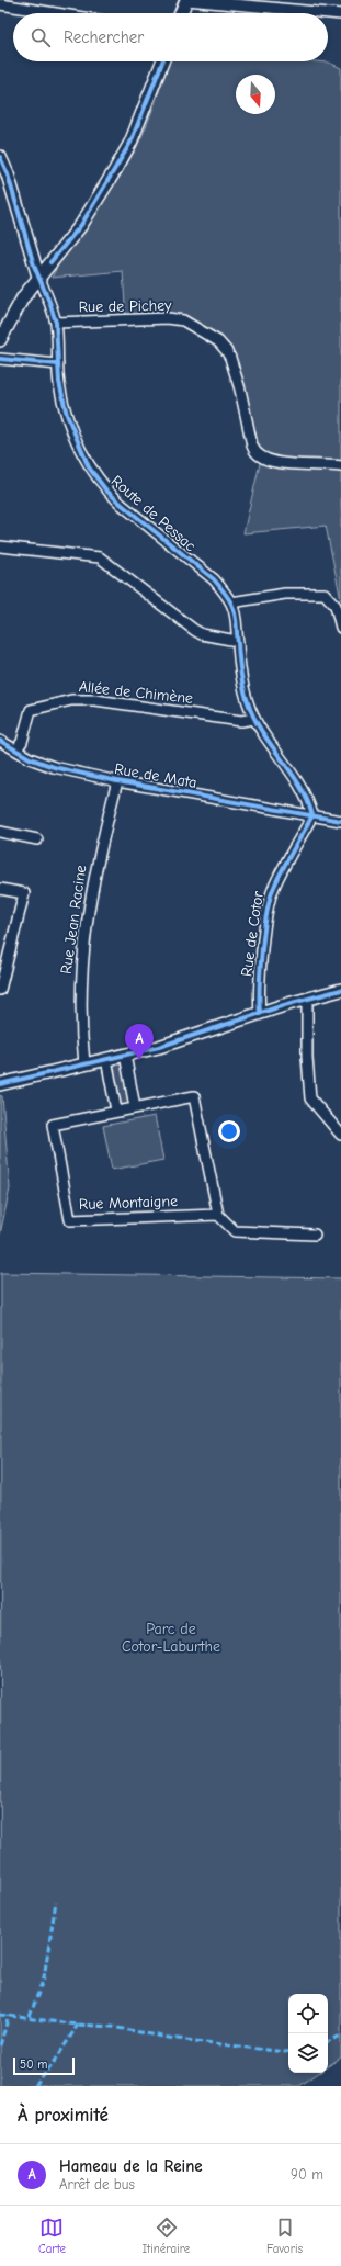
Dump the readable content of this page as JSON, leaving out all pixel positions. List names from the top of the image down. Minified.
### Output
{"streets":{"street":["Rue de Pichey","Route de Pessac","Allée de Chimène","Rue de Mata","Rue Jean Racine","Rue de Cotor","Rue Montaigne"]},"crossings":[["Rue de Pichey","Route de Pessac"],["Route de Pessac","Allée de Chimène"],["Route de Pessac","Rue de Mata"],["Route de Pessac","Rue de Cotor"],["Allée de Chimène","Rue de Mata"],["Rue de Mata","Rue Jean Racine"],["Rue de Mata","Rue de Cotor"]],"parks":["Parc de Cotor-Laburthe"],"scale_bar":"50 m","north":"bottom","page":{"search":"Rechercher","pins":"A","scale":"50 m","heading":"À proximité","list":[{"mark":"A","name":"Hameau de la Reine","note":"Arrêt de bus","value":"90 m"}],"nav":["Carte","Itinéraire","Favoris"]}}
